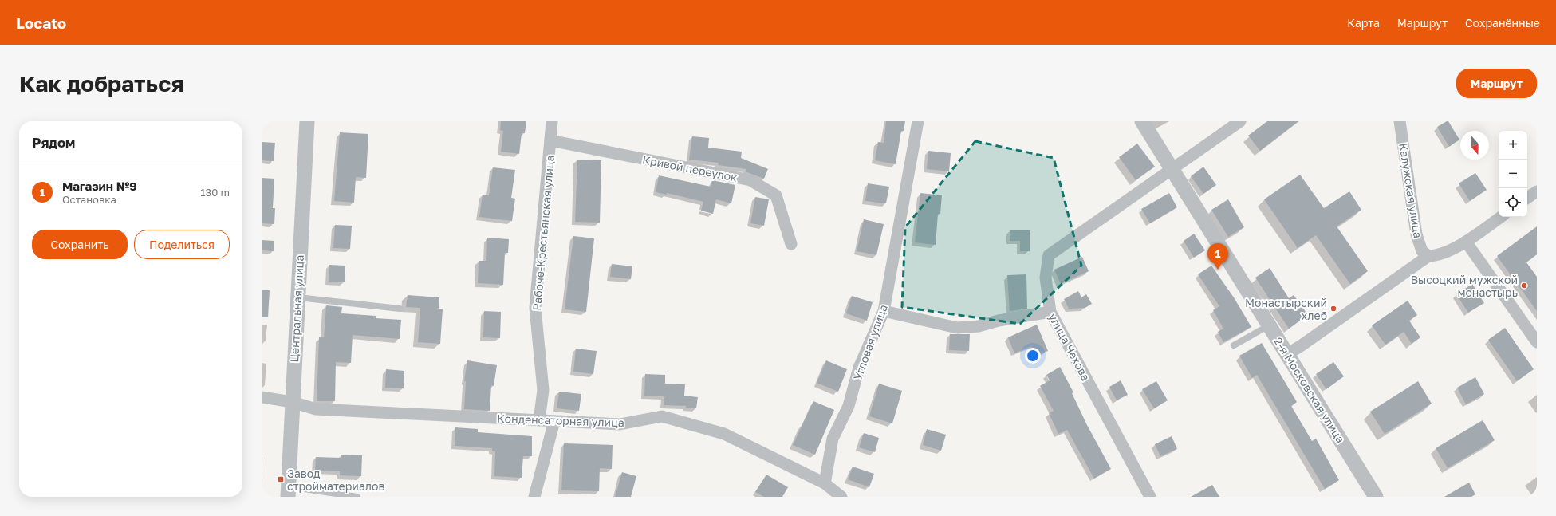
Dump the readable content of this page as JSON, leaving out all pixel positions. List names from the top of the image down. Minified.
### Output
{"streets":{"street":["Кривой переулок","Калужская улица","Рабоче-Крестьянская улица","Центральная улица","Угловая улица","улица Чехова","2-я Московская улица","Конденсаторная улица"]},"crossings":[["Кривой переулок","Рабоче-Крестьянская улица"],["Рабоче-Крестьянская улица","Конденсаторная улица"],["Центральная улица","Конденсаторная улица"],["Угловая улица","Конденсаторная улица"],["улица Чехова","2-я Московская улица"]],"places":{"other":["Высоцкий мужской монастырь","Монастырский хлеб"],"transit":["Завод стройматериалов"]},"north":"bottom","page":{"header":"Locato","nav":["Карта","Маршрут","Сохранённые"],"buttons":["Маршрут",["Сохранить","Поделиться"]],"title":"Как добраться","heading":"Рядом","map_buttons":["+","−"],"list":[{"mark":"1","name":"Магазин №9","note":"Остановка","value":"130 m"}],"pins":"1"}}
